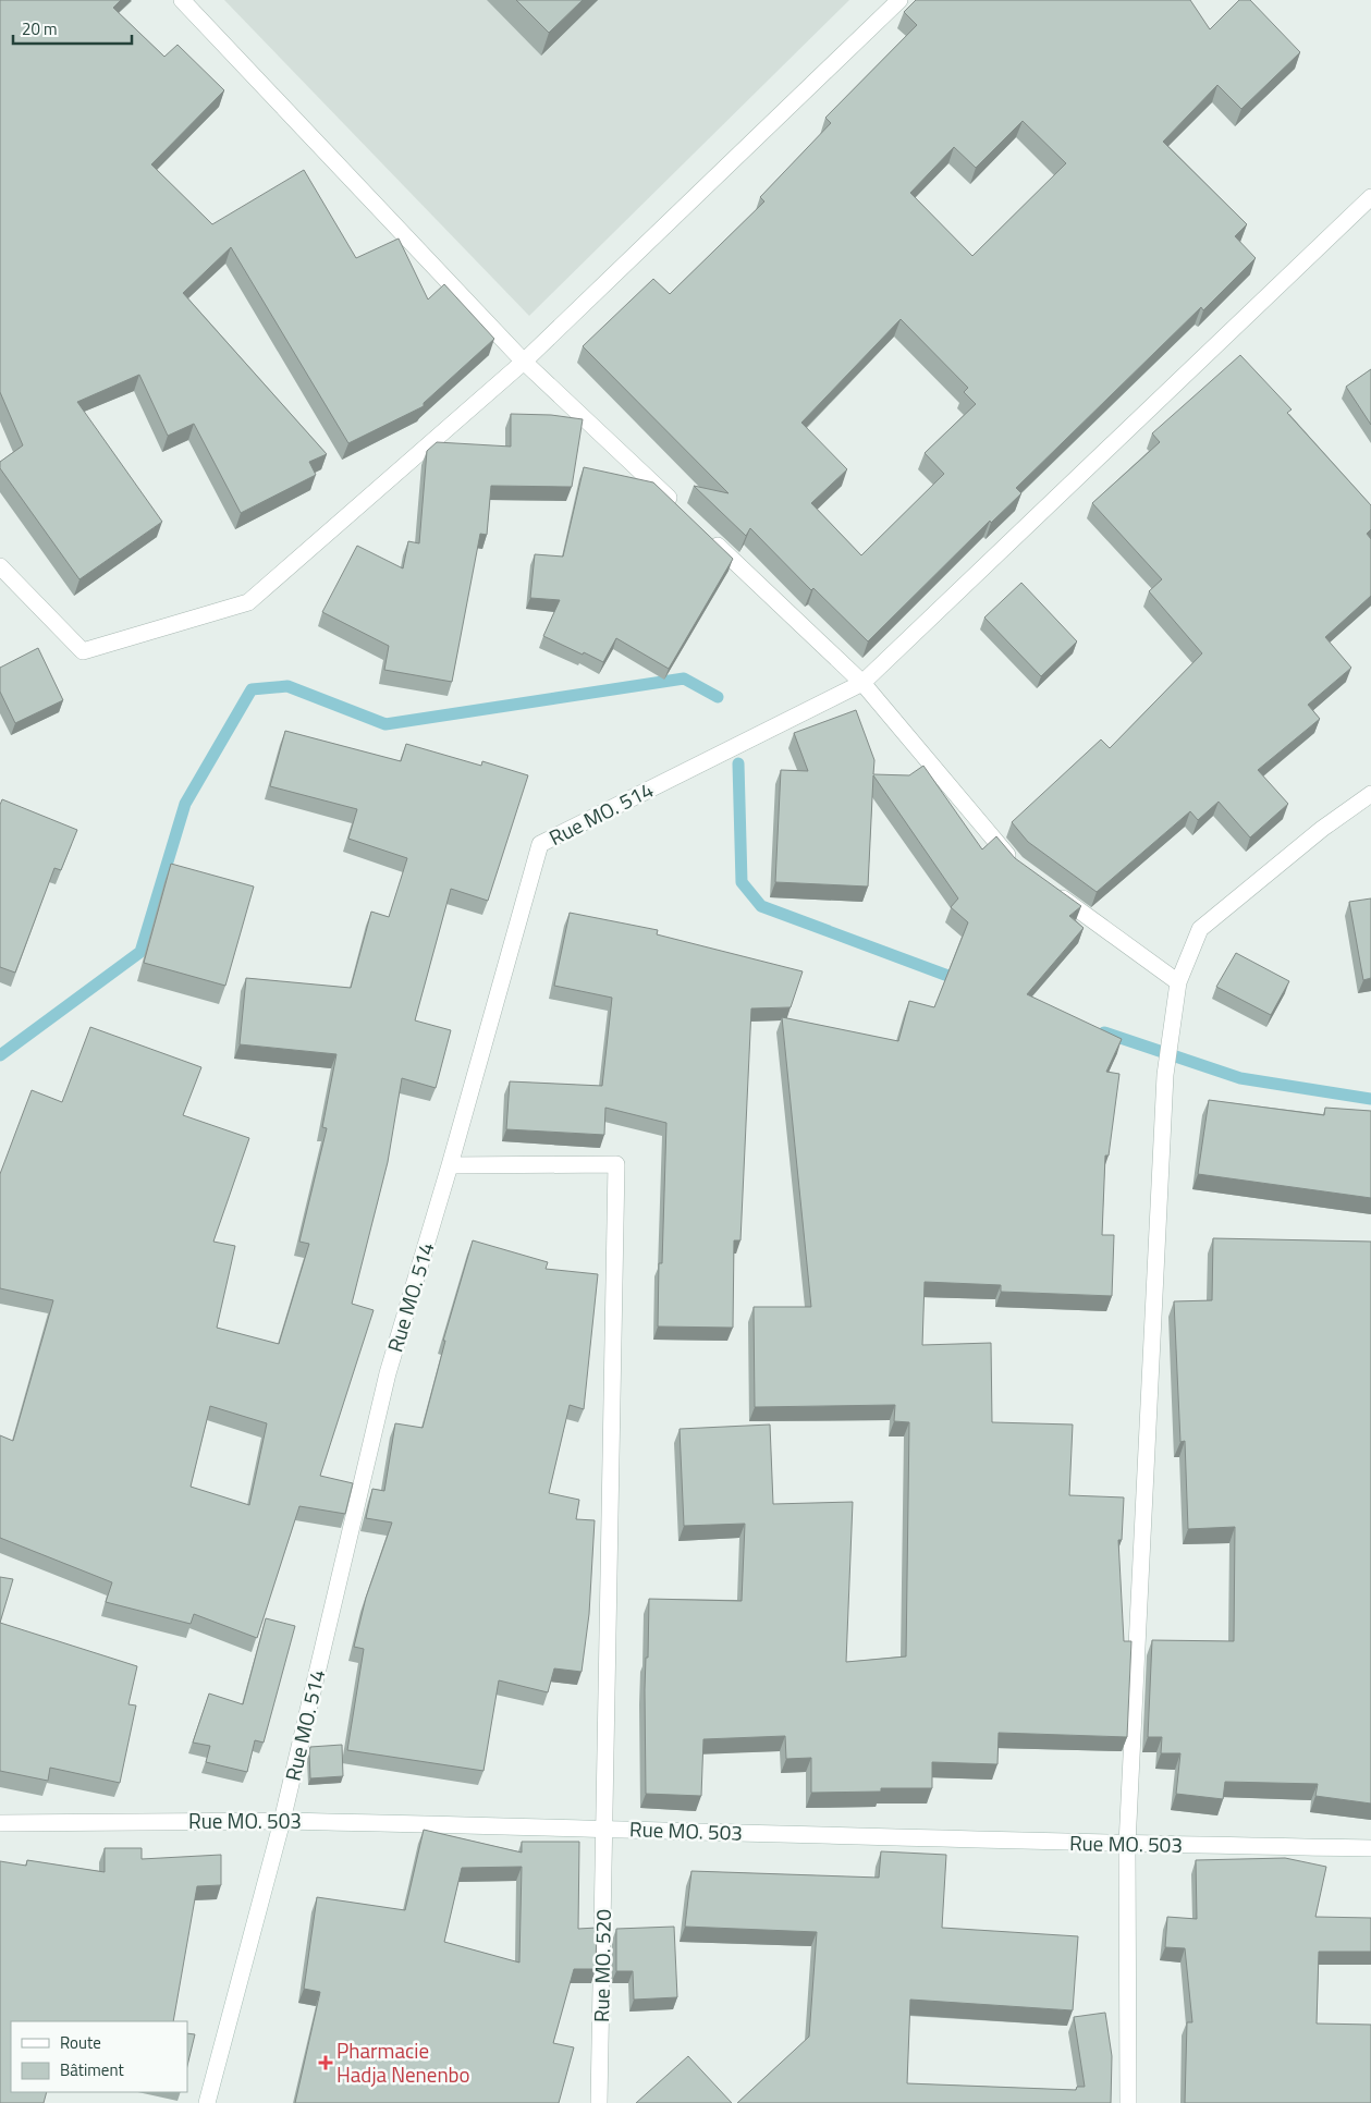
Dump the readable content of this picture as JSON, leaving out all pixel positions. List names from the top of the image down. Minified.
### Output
{"streets":{"street":["Rue MO. 514","Rue MO. 503","Rue MO. 520"]},"crossings":[["Rue MO. 514","Rue MO. 503"],["Rue MO. 514","Rue MO. 520"],["Rue MO. 503","Rue MO. 520"]],"places":{"health":["Pharmacie Hadja Nenenbo"]},"legend":["Route","Bâtiment"],"scale_bar":"20 m"}
